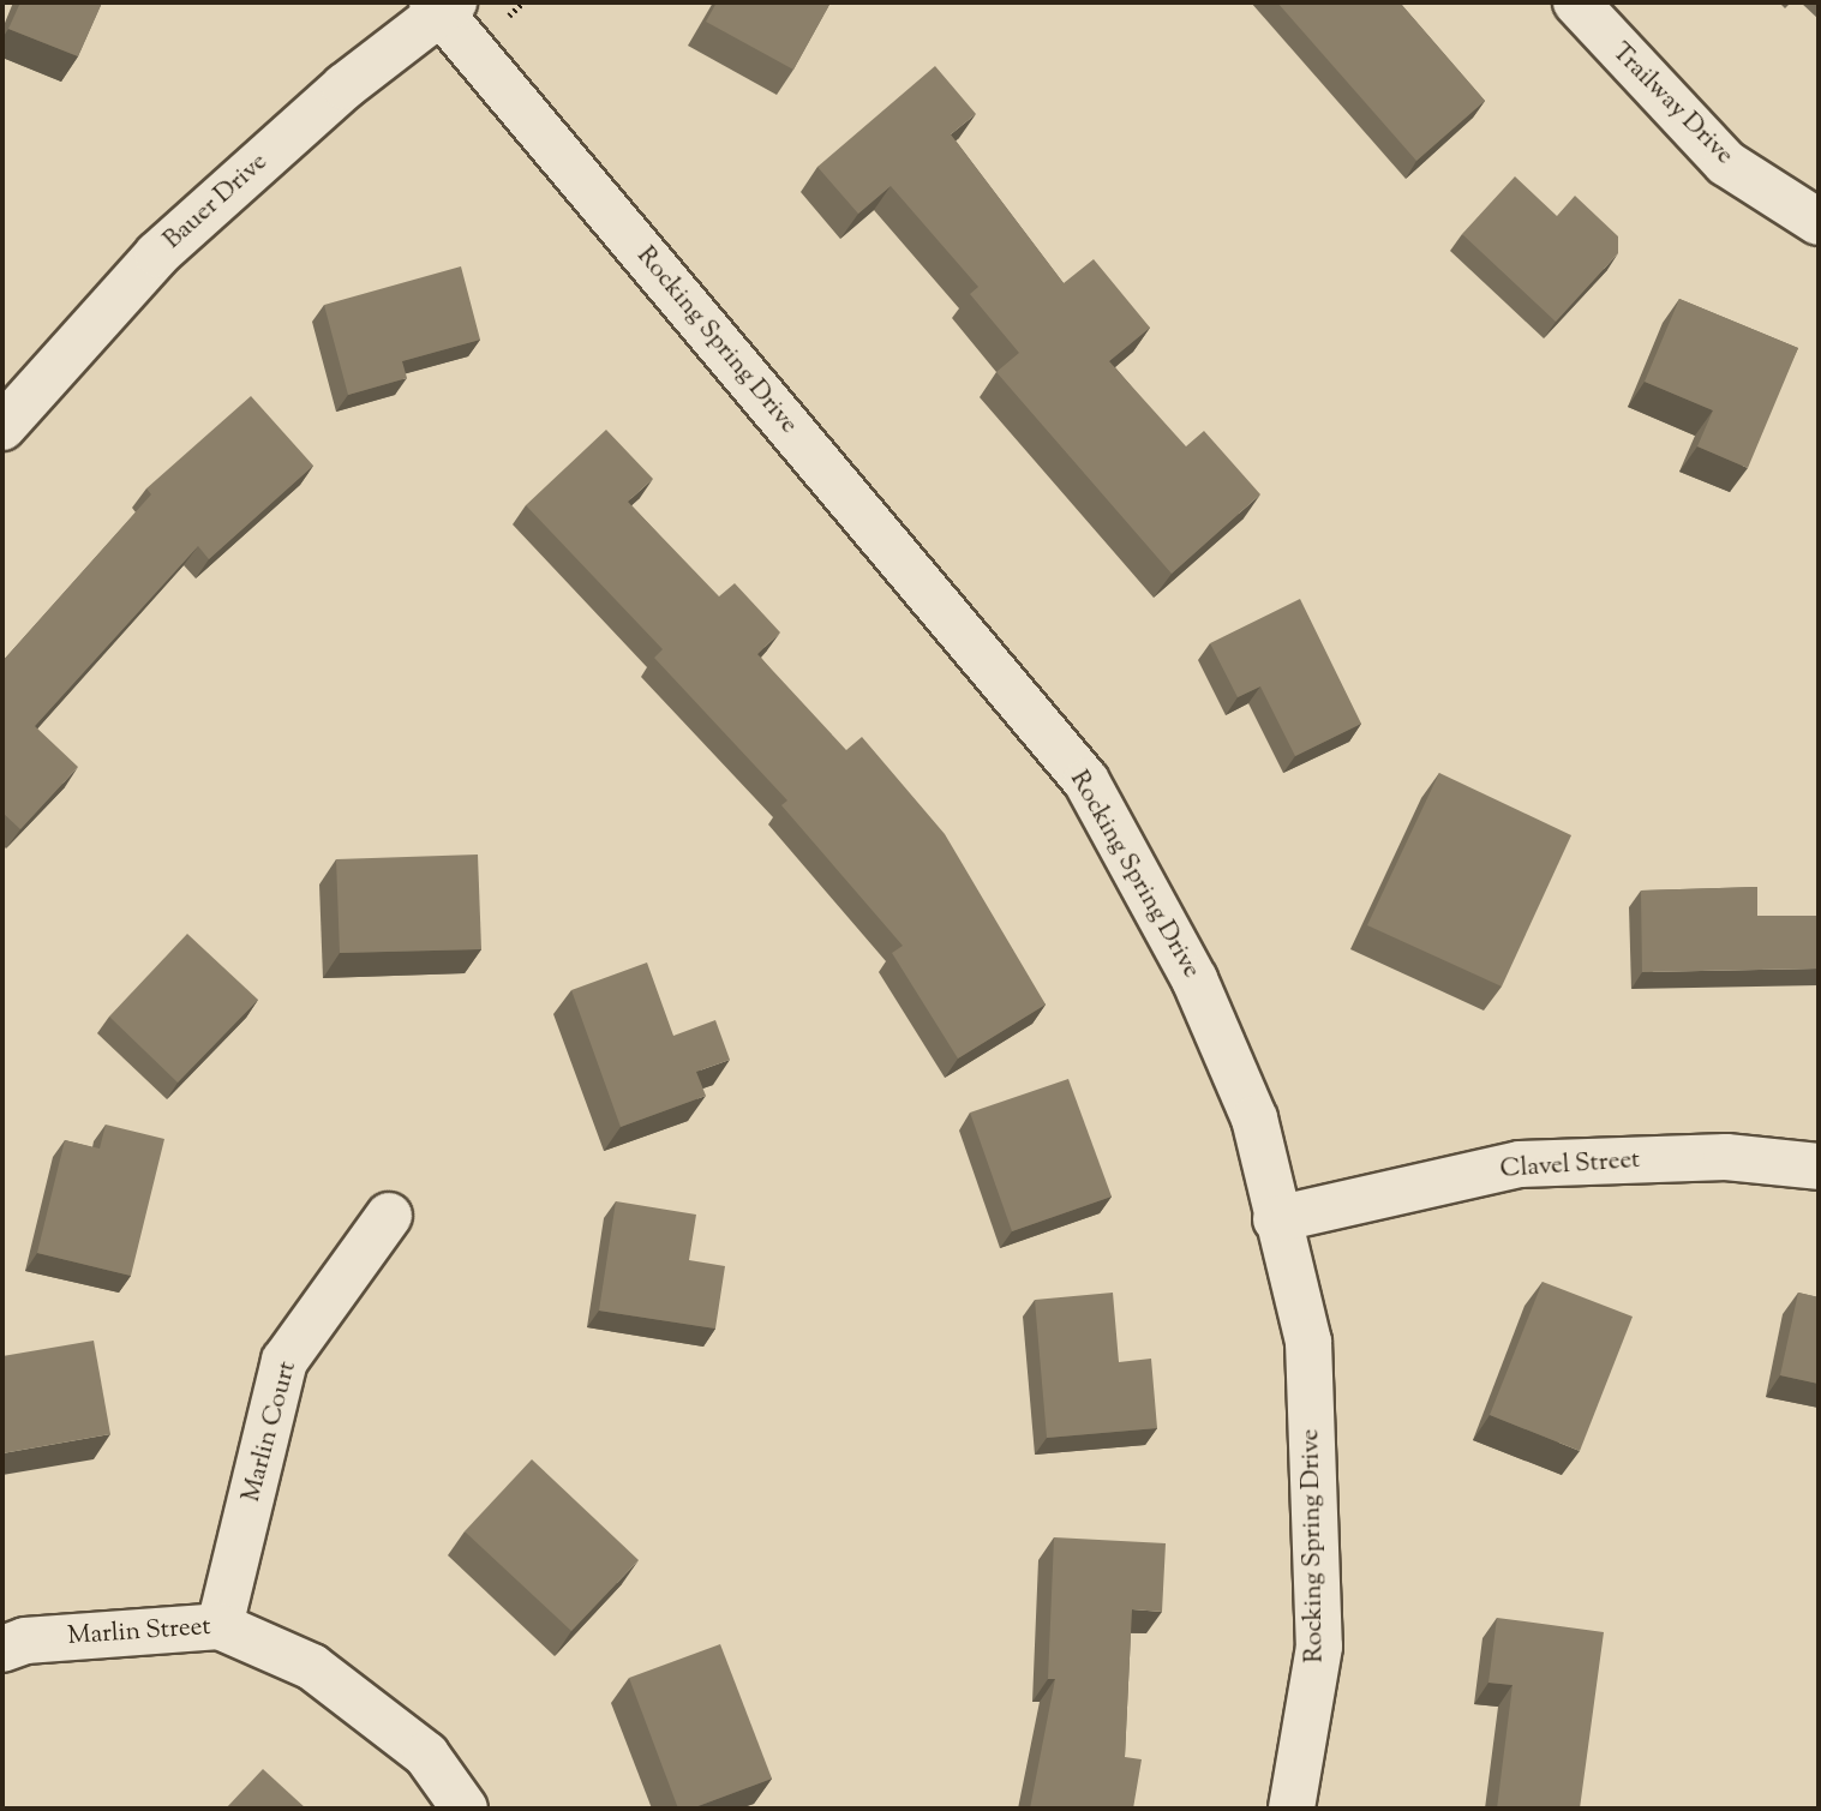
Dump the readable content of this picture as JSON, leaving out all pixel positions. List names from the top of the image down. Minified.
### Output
{"streets":{"street":["Trailway Drive","Bauer Drive","Rocking Spring Drive","Clavel Street","Marlin Court","Marlin Street"]},"crossings":[["Bauer Drive","Rocking Spring Drive"],["Rocking Spring Drive","Clavel Street"],["Marlin Court","Marlin Street"]]}
